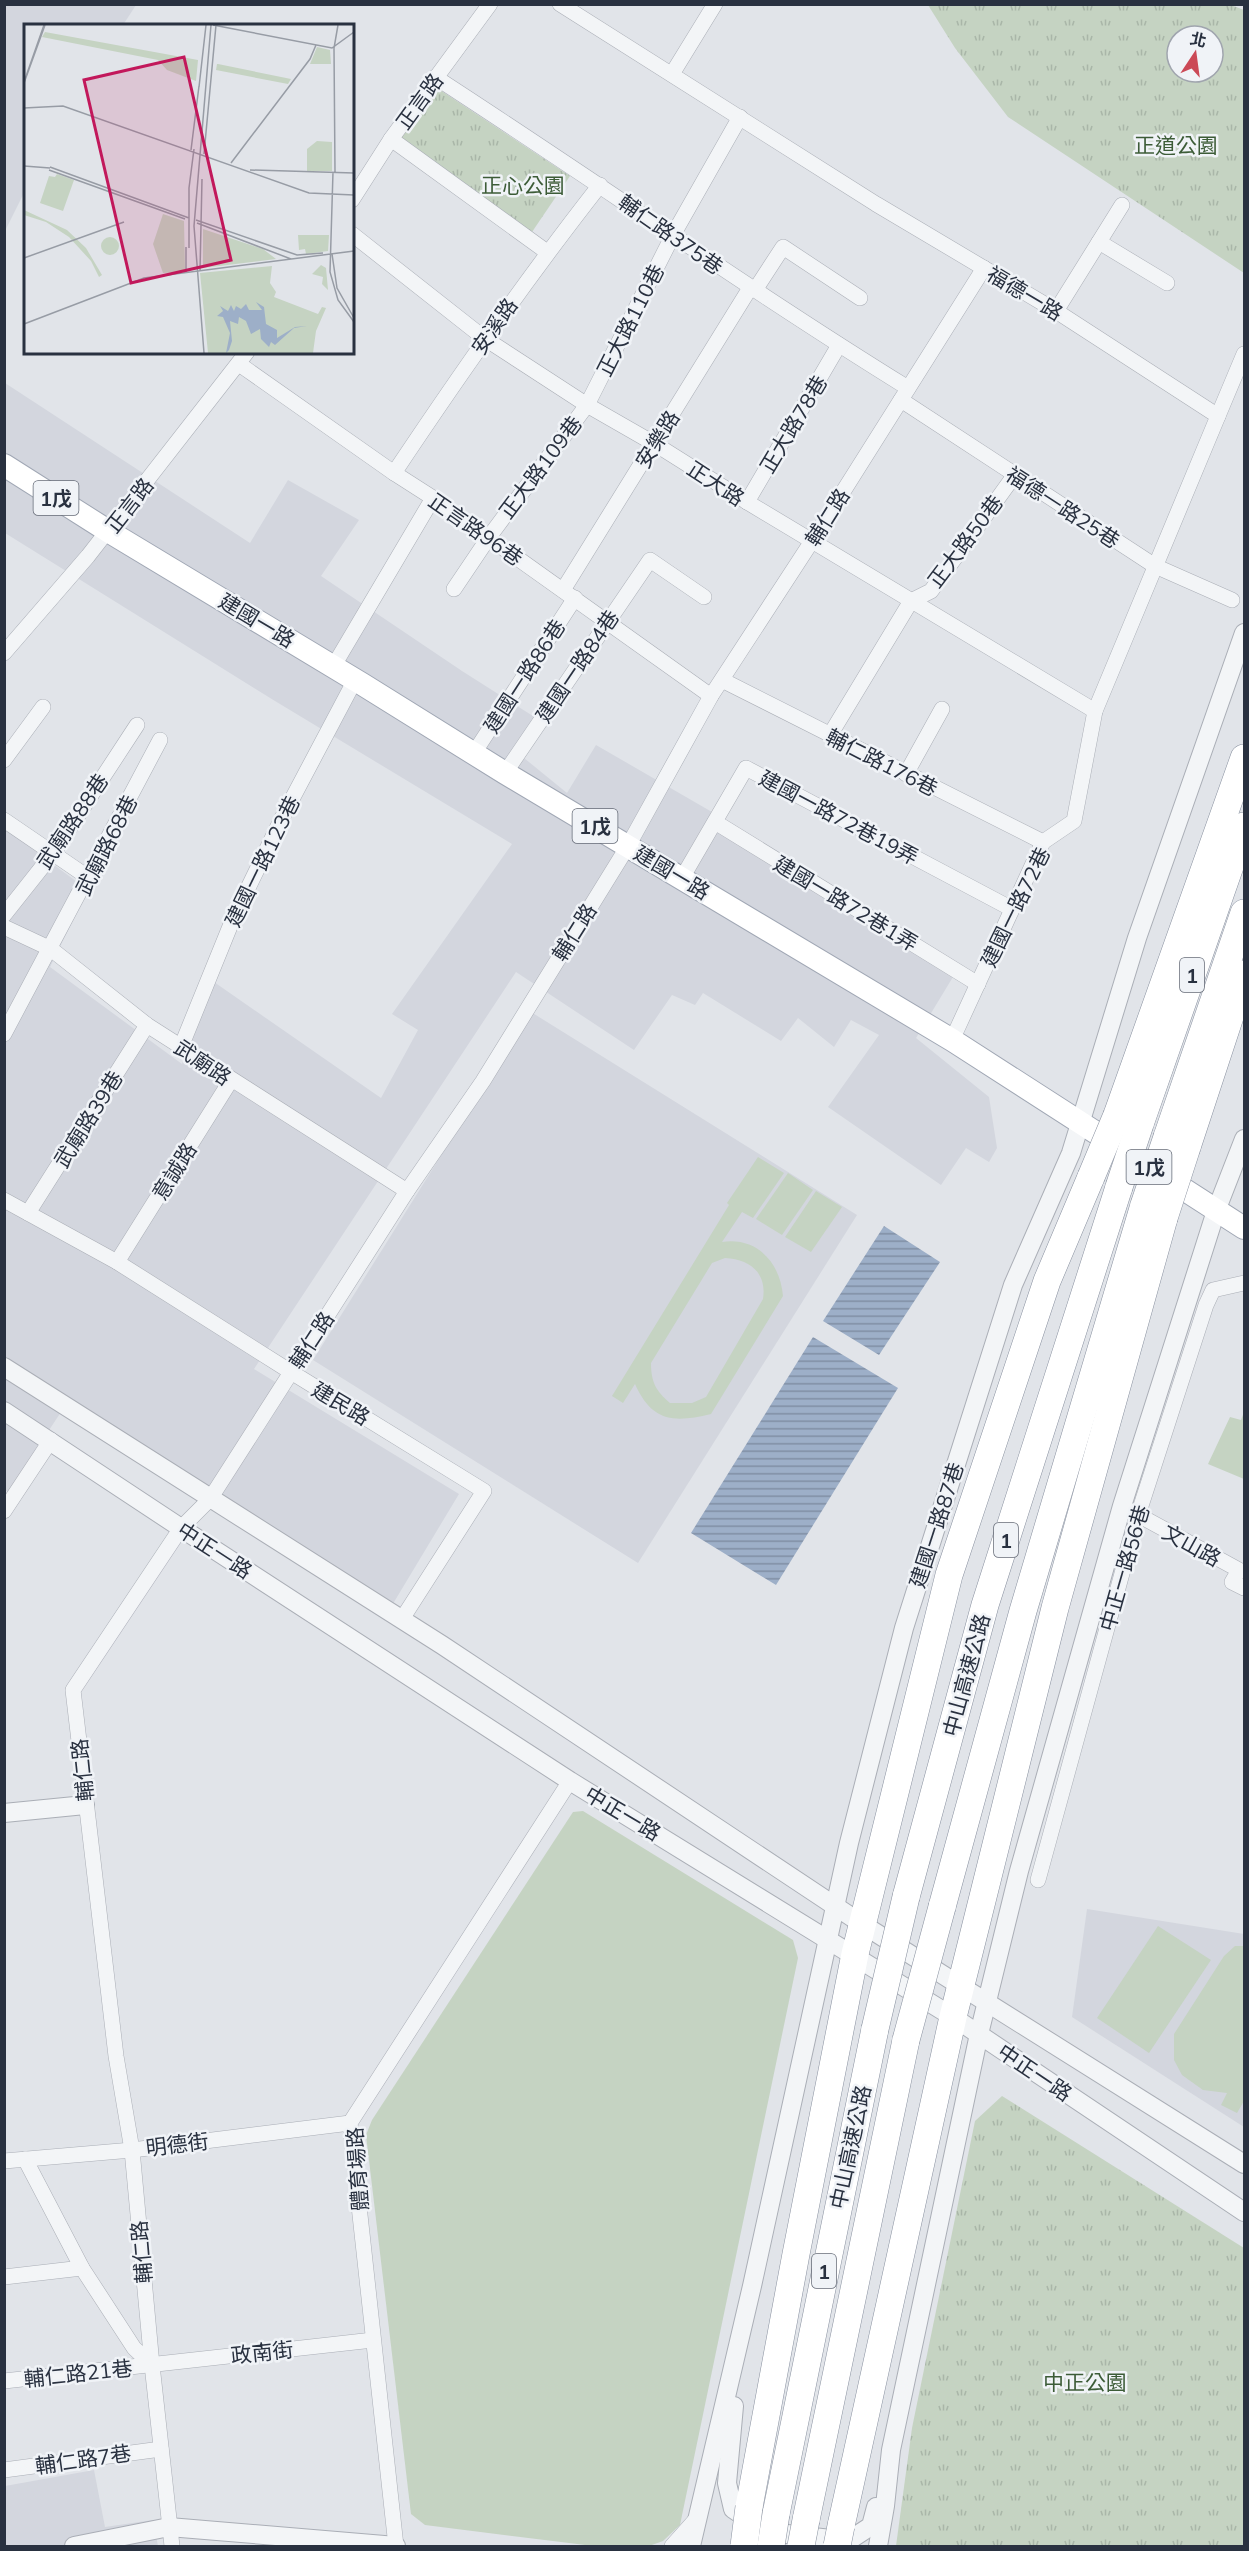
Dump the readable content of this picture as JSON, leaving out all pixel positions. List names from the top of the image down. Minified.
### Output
{"streets":{"highway":["1","中山高速公路"],"main road":["1戊","建國一路"],"street":["正言路","輔仁路375巷","福德一路","正大路110巷","安溪路","正大路78巷","安樂路","正大路109巷","正大路","福德一路25巷","輔仁路","正言路96巷","正大路50巷","建國一路84巷","建國一路86巷","輔仁路176巷","建國一路72巷19弄","武廟路88巷","武廟路68巷","建國一路123巷","建國一路72巷1弄","建國一路72巷","武廟路","武廟路39巷","意誠路","建民路","建國一路87巷","文山路","中正一路","中正一路56巷","明德街","體育場路","政南街","輔仁路21巷","輔仁路7巷"]},"crossings":[["正言路","輔仁路375巷"],["正言路","正言路96巷"],["正言路","建國一路"],["輔仁路375巷","正大路110巷"],["輔仁路375巷","安溪路"],["輔仁路375巷","正大路78巷"],["輔仁路375巷","安樂路"],["輔仁路375巷","福德一路25巷"],["輔仁路375巷","輔仁路"],["福德一路","正大路110巷"],["福德一路","輔仁路"],["正大路110巷","正大路109巷"],["正大路110巷","正大路"],["安溪路","正大路"],["安溪路","正言路96巷"],["正大路78巷","正大路"],["安樂路","正大路"],["安樂路","正言路96巷"],["安樂路","建國一路86巷"],["正大路109巷","正大路"],["正大路109巷","正言路96巷"],["正大路","輔仁路"],["正大路","正大路50巷"],["正大路","建國一路72巷"],["福德一路25巷","輔仁路"],["福德一路25巷","正大路50巷"],["輔仁路","正言路96巷"],["輔仁路","建國一路"],["輔仁路","輔仁路176巷"],["輔仁路","武廟路"],["輔仁路","建民路"],["輔仁路","中正一路"],["輔仁路","明德街"],["輔仁路","政南街"],["輔仁路","輔仁路21巷"],["輔仁路","輔仁路7巷"],["正言路96巷","建國一路84巷"],["正言路96巷","建國一路86巷"],["建國一路","建國一路84巷"],["建國一路","建國一路86巷"],["建國一路","建國一路72巷19弄"],["建國一路","建國一路123巷"],["建國一路","建國一路72巷"],["建國一路","建國一路87巷"],["輔仁路176巷","建國一路72巷"],["建國一路72巷19弄","建國一路72巷1弄"],["建國一路72巷19弄","建國一路72巷"],["武廟路68巷","武廟路"],["建國一路123巷","武廟路"],["建國一路72巷1弄","建國一路72巷"],["武廟路","武廟路39巷"],["武廟路","意誠路"],["武廟路39巷","建民路"],["意誠路","建民路"],["建民路","中正一路"],["建國一路87巷","中正一路"],["文山路","中正一路56巷"],["中正一路","體育場路"],["明德街","體育場路"],["體育場路","政南街"],["政南街","輔仁路21巷"]],"parks":["正道公園","正心公園","中正公園"],"north":"top"}
